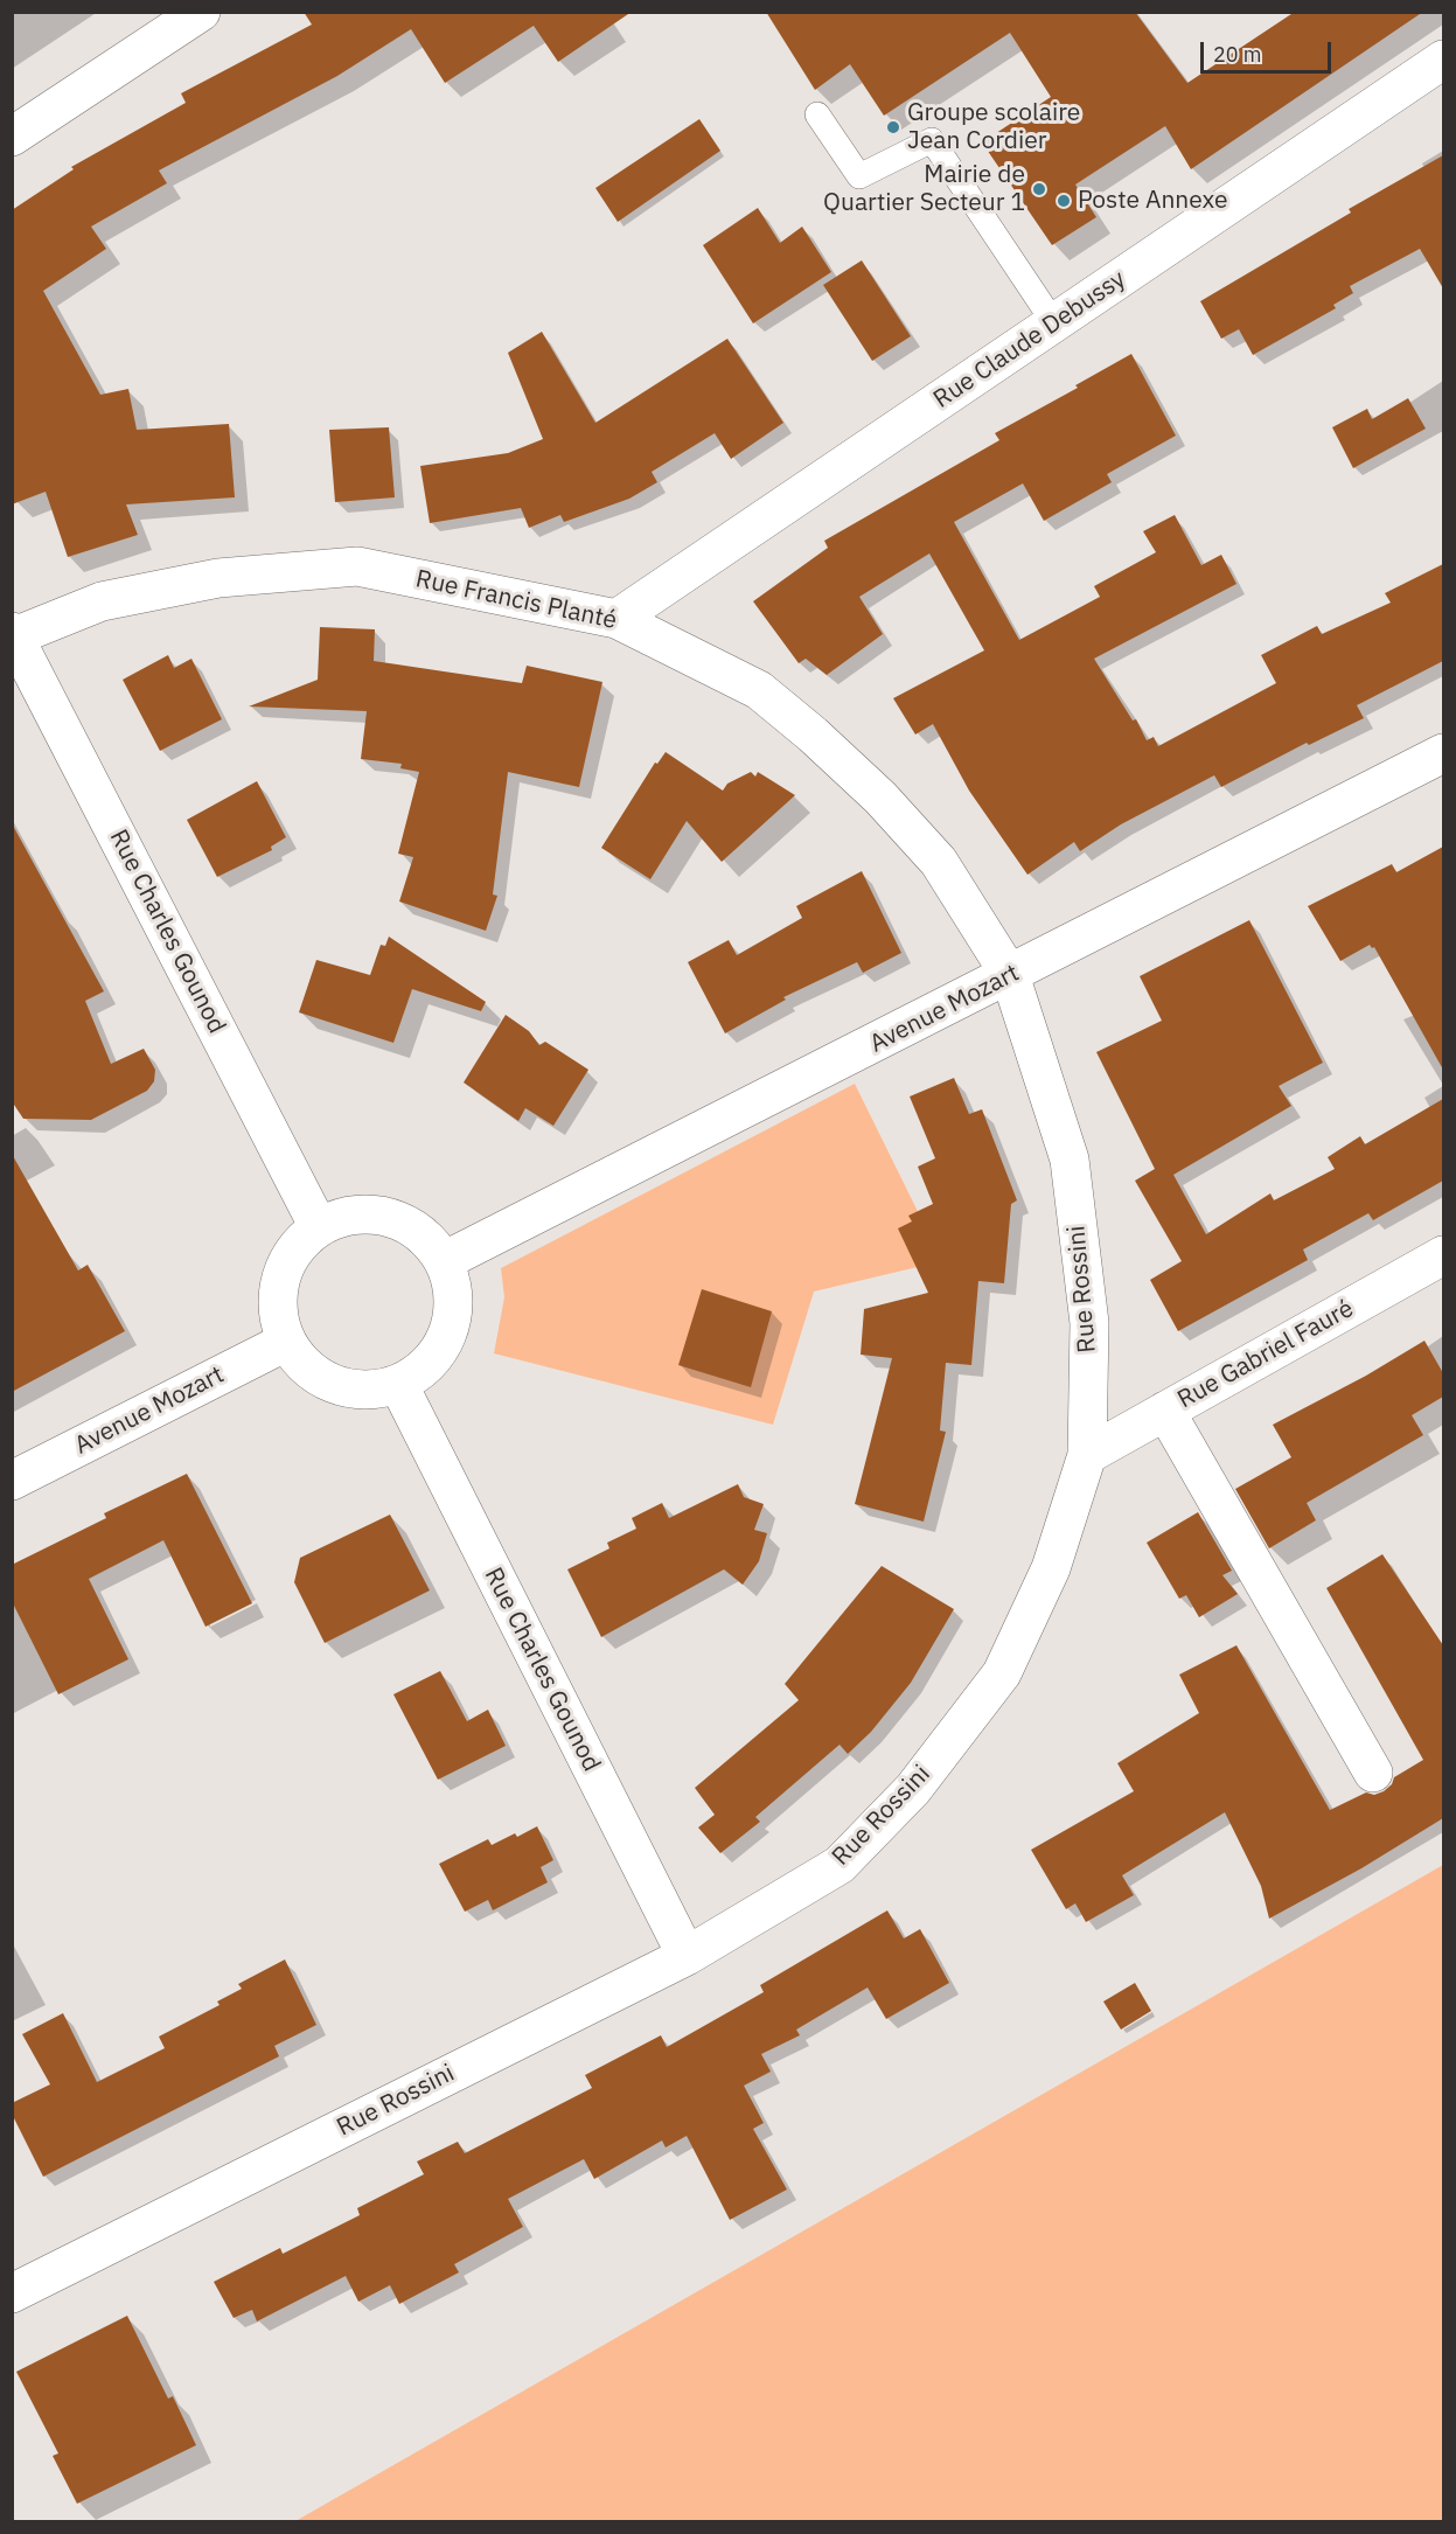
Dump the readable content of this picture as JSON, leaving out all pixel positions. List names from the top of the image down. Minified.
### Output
{"streets":{"street":["Rue Claude Debussy","Rue Francis Planté","Rue Charles Gounod","Avenue Mozart","Rue Rossini","Rue Gabriel Fauré"]},"crossings":[["Rue Claude Debussy","Rue Francis Planté"],["Rue Francis Planté","Rue Charles Gounod"],["Rue Francis Planté","Avenue Mozart"],["Rue Francis Planté","Rue Rossini"],["Rue Charles Gounod","Avenue Mozart"],["Rue Charles Gounod","Rue Rossini"],["Avenue Mozart","Rue Rossini"],["Rue Rossini","Rue Gabriel Fauré"]],"places":["Groupe scolaire Jean Cordier","Mairie de Quartier Secteur 1","Poste Annexe"],"scale_bar":"20 m"}
